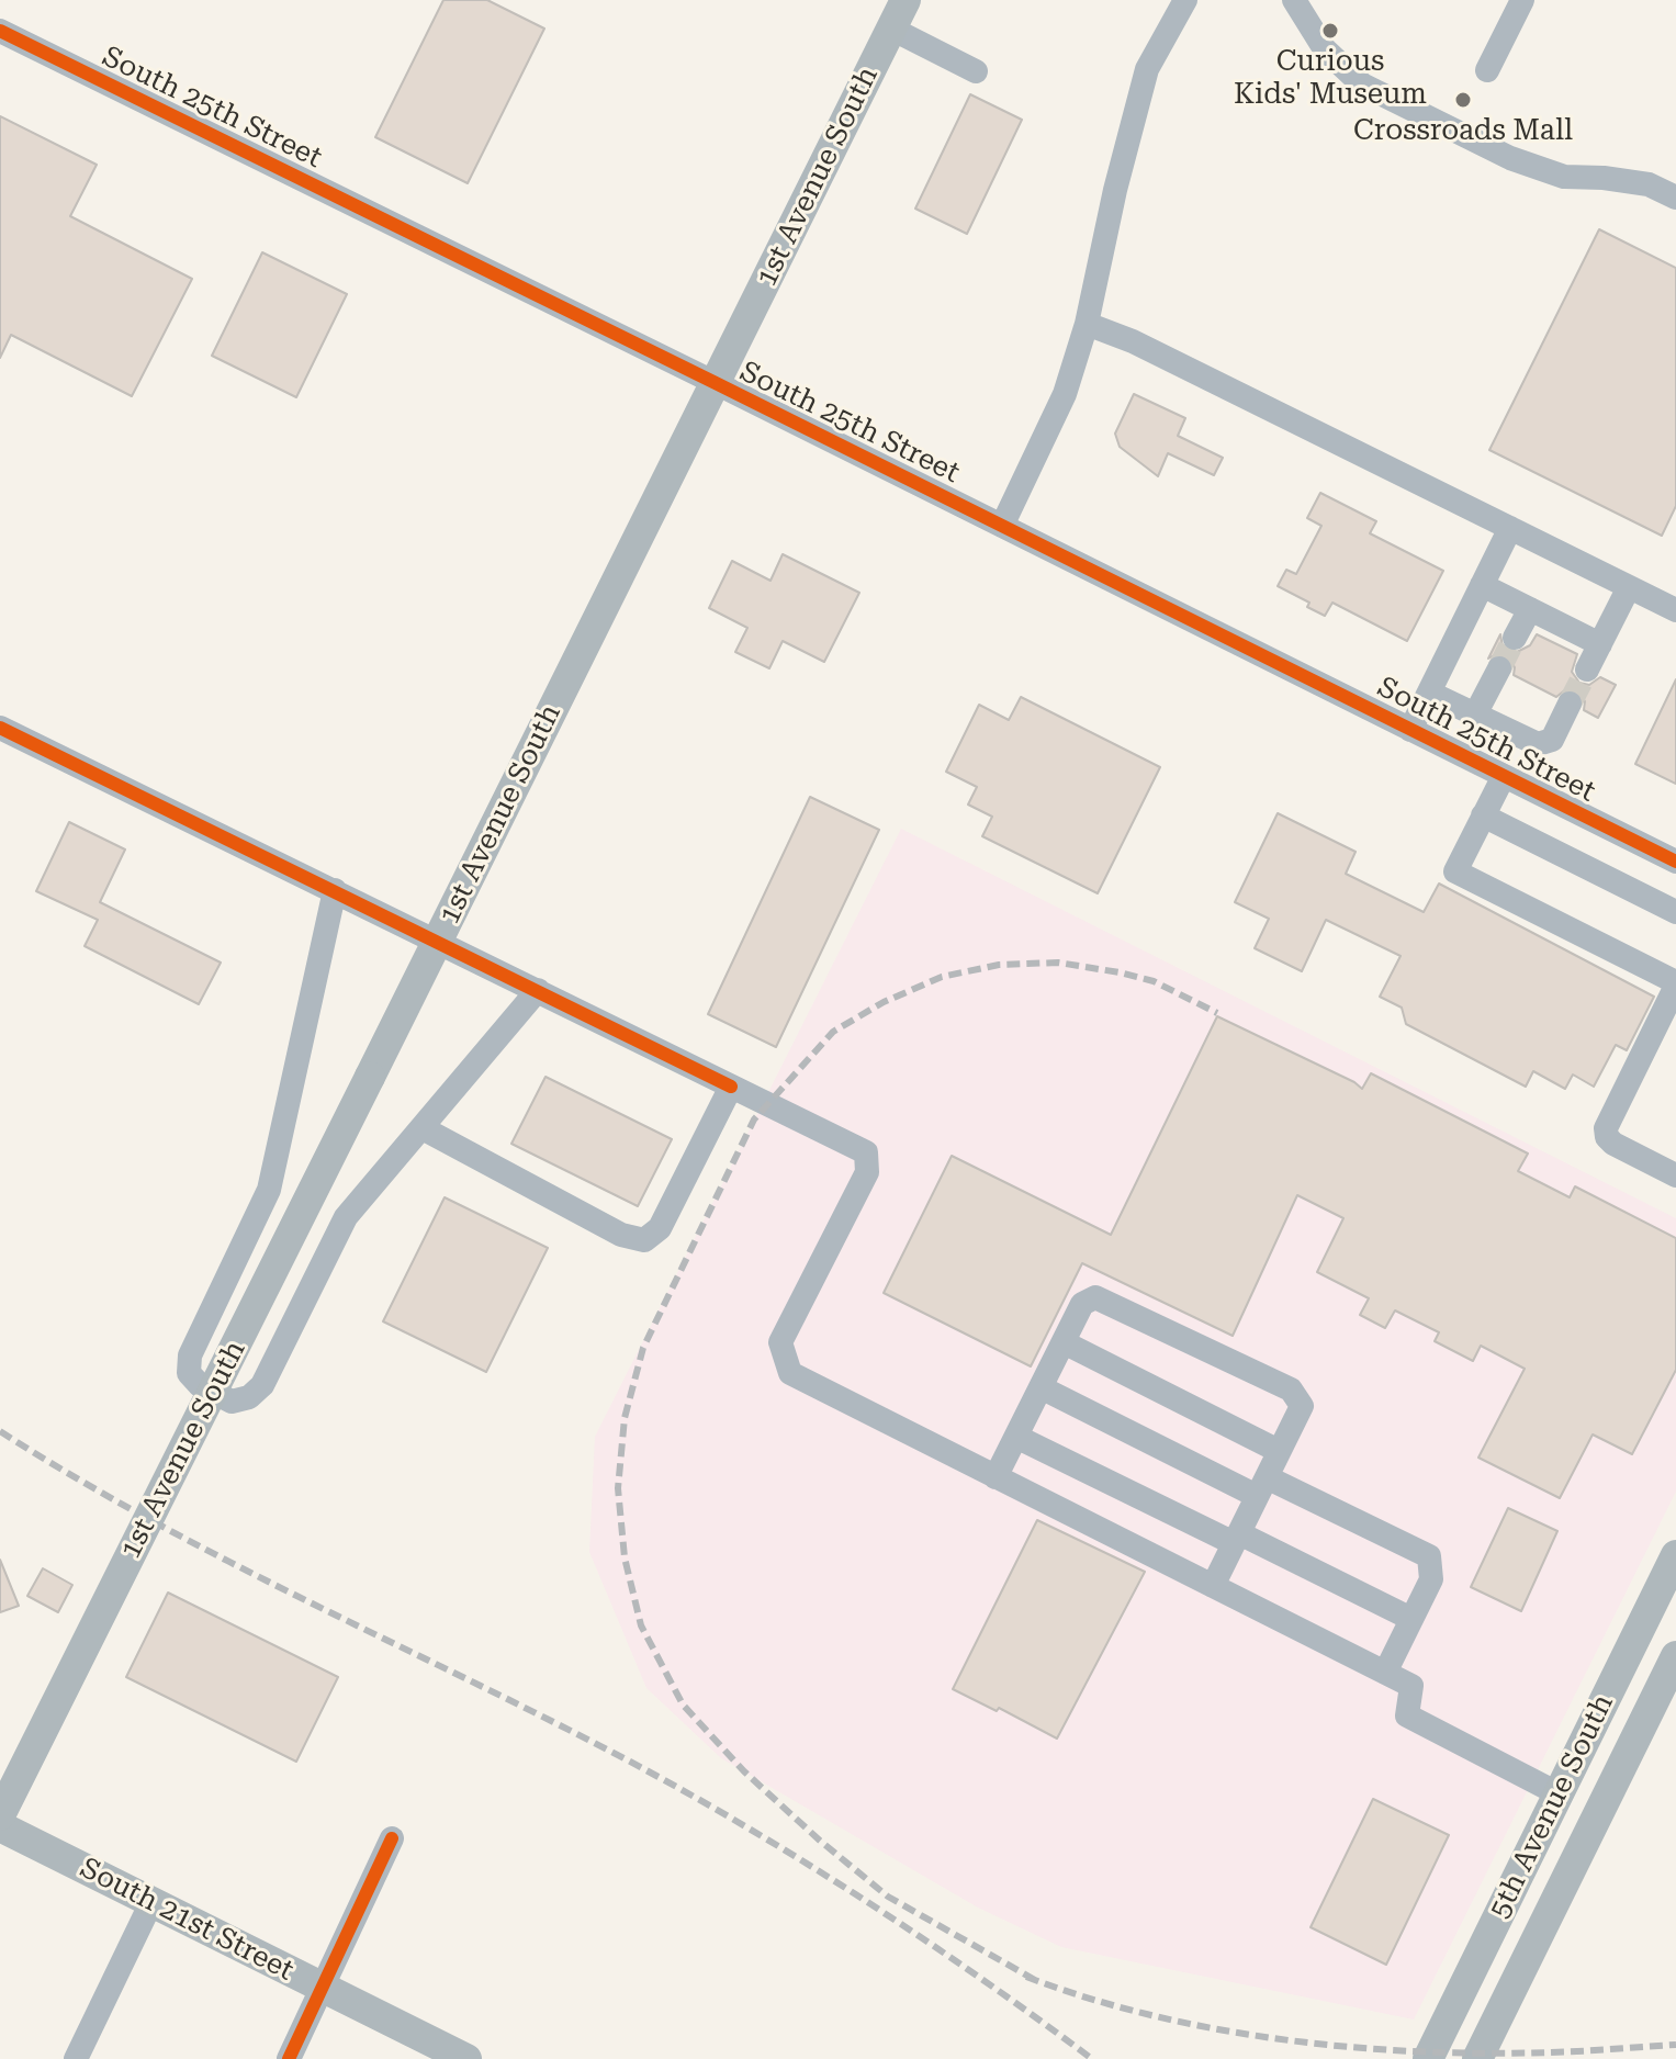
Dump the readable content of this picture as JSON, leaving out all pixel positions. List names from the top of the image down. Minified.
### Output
{"streets":{"main road":["1st Avenue South","5th Avenue South","South 21st Street"],"street":["South 25th Street"]},"crossings":[["South 25th Street","1st Avenue South"]],"places":["Curious Kids' Museum","Crossroads Mall"]}
